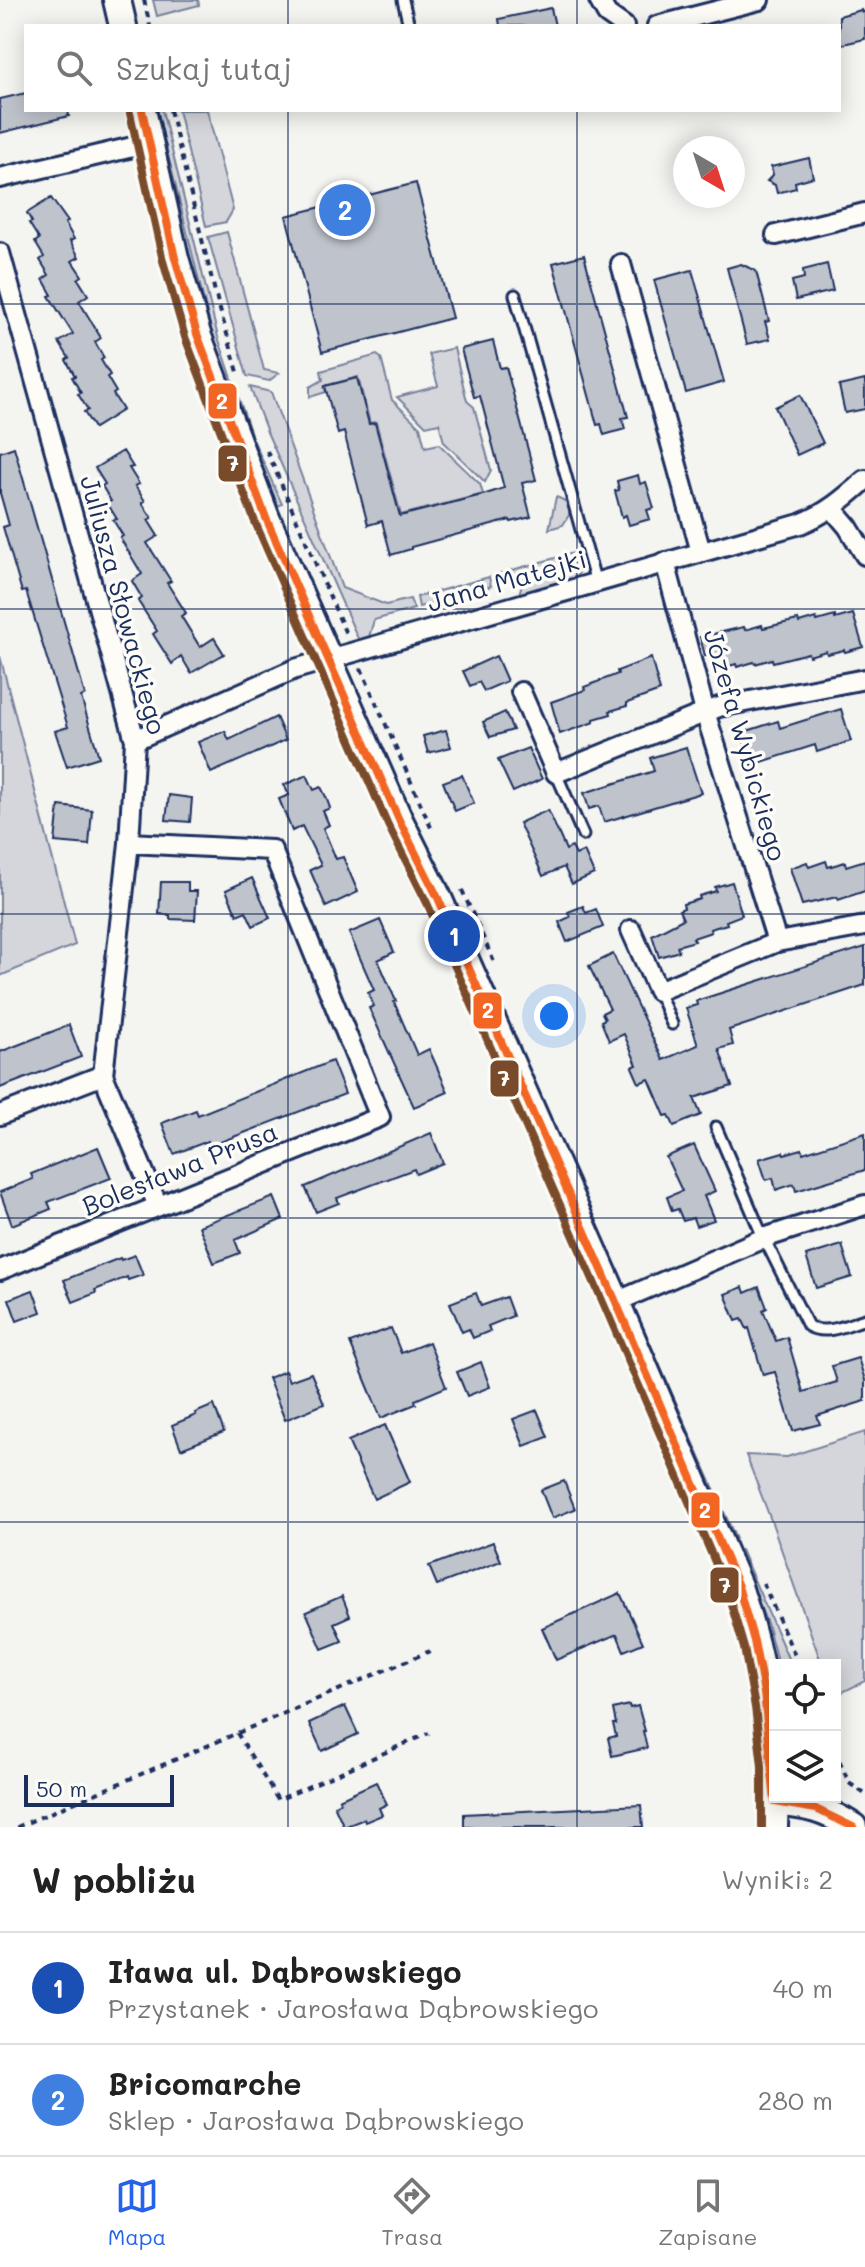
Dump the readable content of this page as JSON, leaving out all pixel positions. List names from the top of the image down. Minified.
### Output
{"streets":{"street":["Jana Matejki","Juliusza Słowackiego","Józefa Wybickiego","Bolesława Prusa"]},"crossings":[["Jana Matejki","Juliusza Słowackiego"],["Jana Matejki","Józefa Wybickiego"],["Juliusza Słowackiego","Bolesława Prusa"]],"lines":["transit line 2","transit line 7"],"scale_bar":"50 m","north":"bottom right","page":{"search":"Szukaj tutaj","pins":["2","1"],"scale":"50 m","heading":["W pobliżu","Wyniki: 2"],"list":[{"mark":"1","name":"Iława ul. Dąbrowskiego","note":"Przystanek · Jarosława Dąbrowskiego","value":"40 m"},{"mark":"2","name":"Bricomarche","note":"Sklep · Jarosława Dąbrowskiego","value":"280 m"}],"nav":["Mapa","Trasa","Zapisane"]}}
